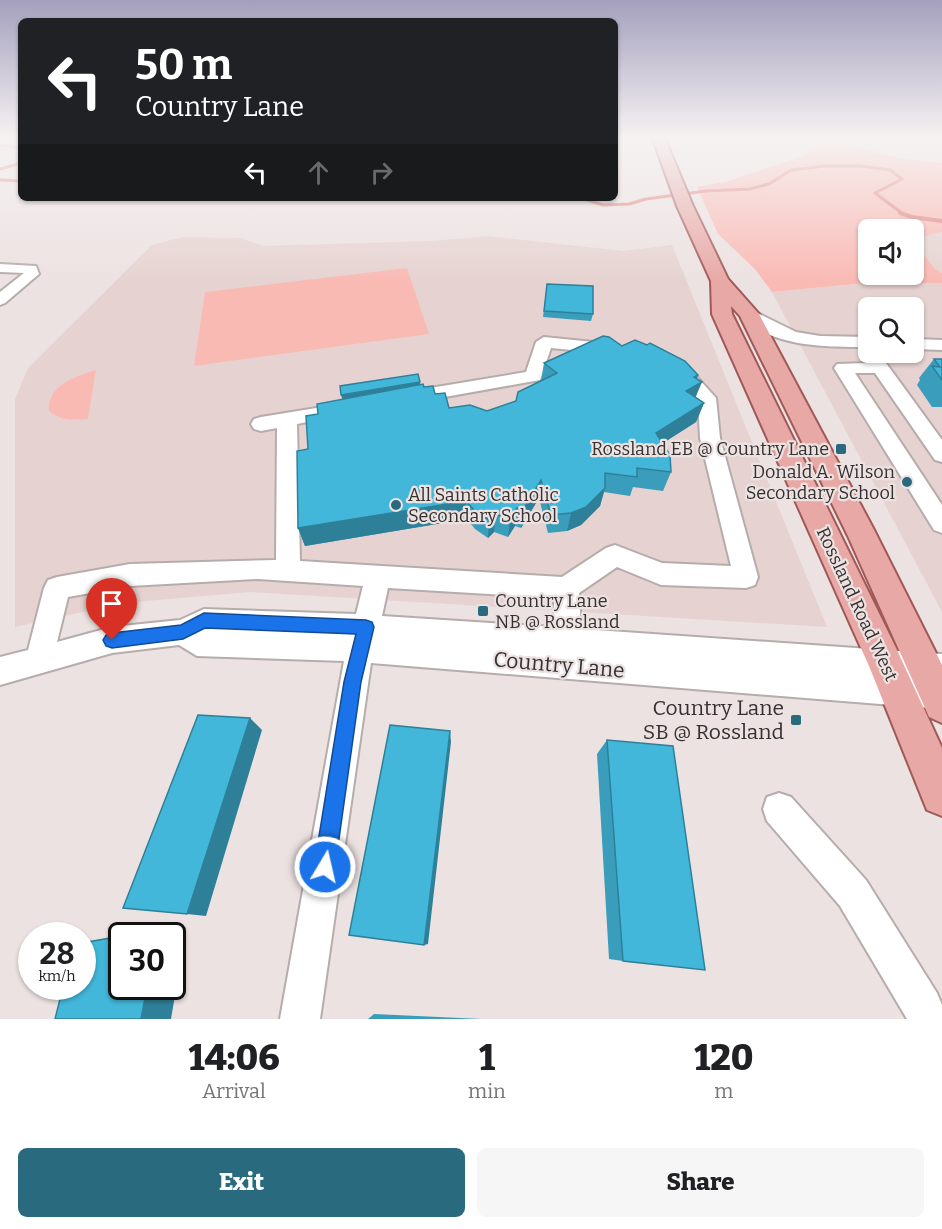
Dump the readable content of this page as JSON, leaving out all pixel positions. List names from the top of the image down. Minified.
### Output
{"streets":{"main road":["Rossland Road West"],"street":["Country Lane"]},"crossings":[["Rossland Road West","Country Lane"]],"places":{"transit":["Rossland EB @ Country Lane","Country Lane NB @ Rossland","Country Lane SB @ Rossland"],"other":["Donald A. Wilson Secondary School","All Saints Catholic Secondary School"]},"page":{"turn":["50 m","Country Lane"],"speed":"28 km/h","limit":"30","eta":["14:06","Arrival","1","min","120","m"],"buttons":["Exit","Share"]}}
